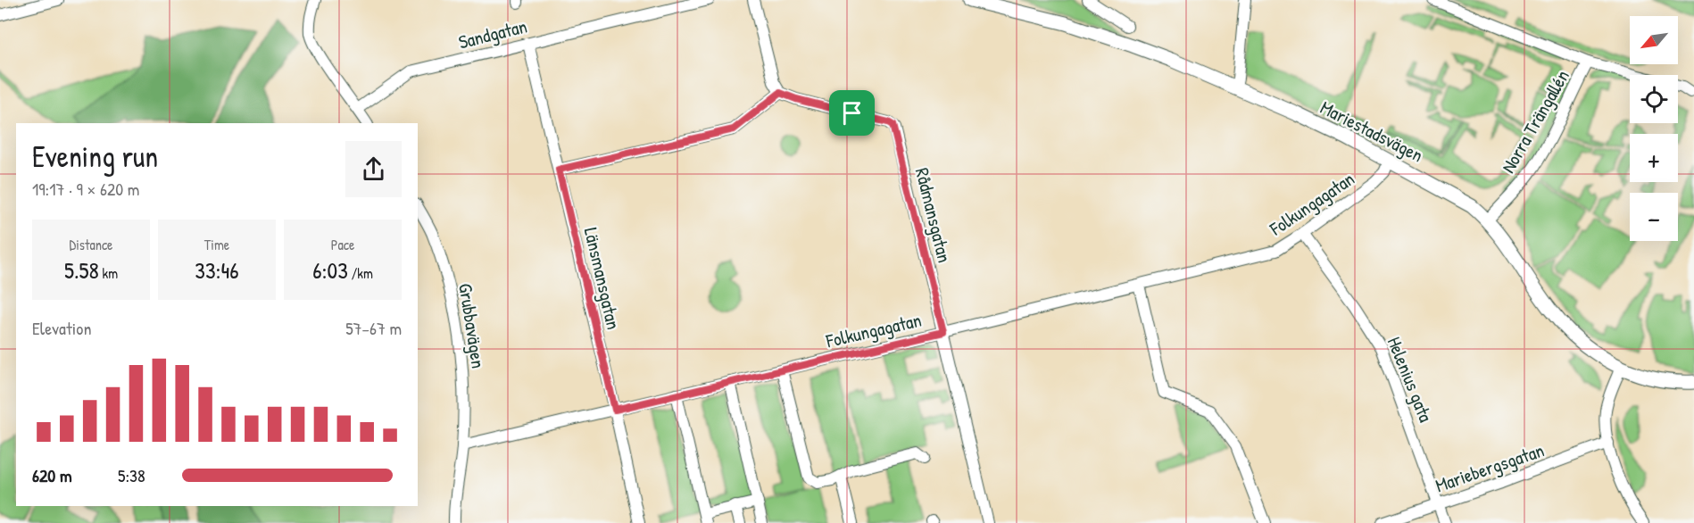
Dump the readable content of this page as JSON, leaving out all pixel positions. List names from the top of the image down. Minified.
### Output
{"streets":{"street":["Sandgatan","Norra Trängallén","Mariestadsvägen","Folkungagatan","Rådmansgatan","Länsmansgatan","Grubbavägen","Helenius gata","Mariebergsgatan"]},"crossings":[["Sandgatan","Länsmansgatan"],["Norra Trängallén","Mariestadsvägen"],["Mariestadsvägen","Folkungagatan"],["Folkungagatan","Rådmansgatan"],["Folkungagatan","Länsmansgatan"],["Folkungagatan","Grubbavägen"],["Folkungagatan","Helenius gata"],["Helenius gata","Mariebergsgatan"]],"north":"bottom left","page":{"map_buttons":["+","−"],"heading":["Evening run","19:17 · 9 × 620 m"],"stats":[["Distance","5.58 km"],["Time","33:46"],["Pace","6:03 /km"]],"chart":["Elevation","57–67 m"],"list":[{"name":"620 m","note":"5:38"}]}}
